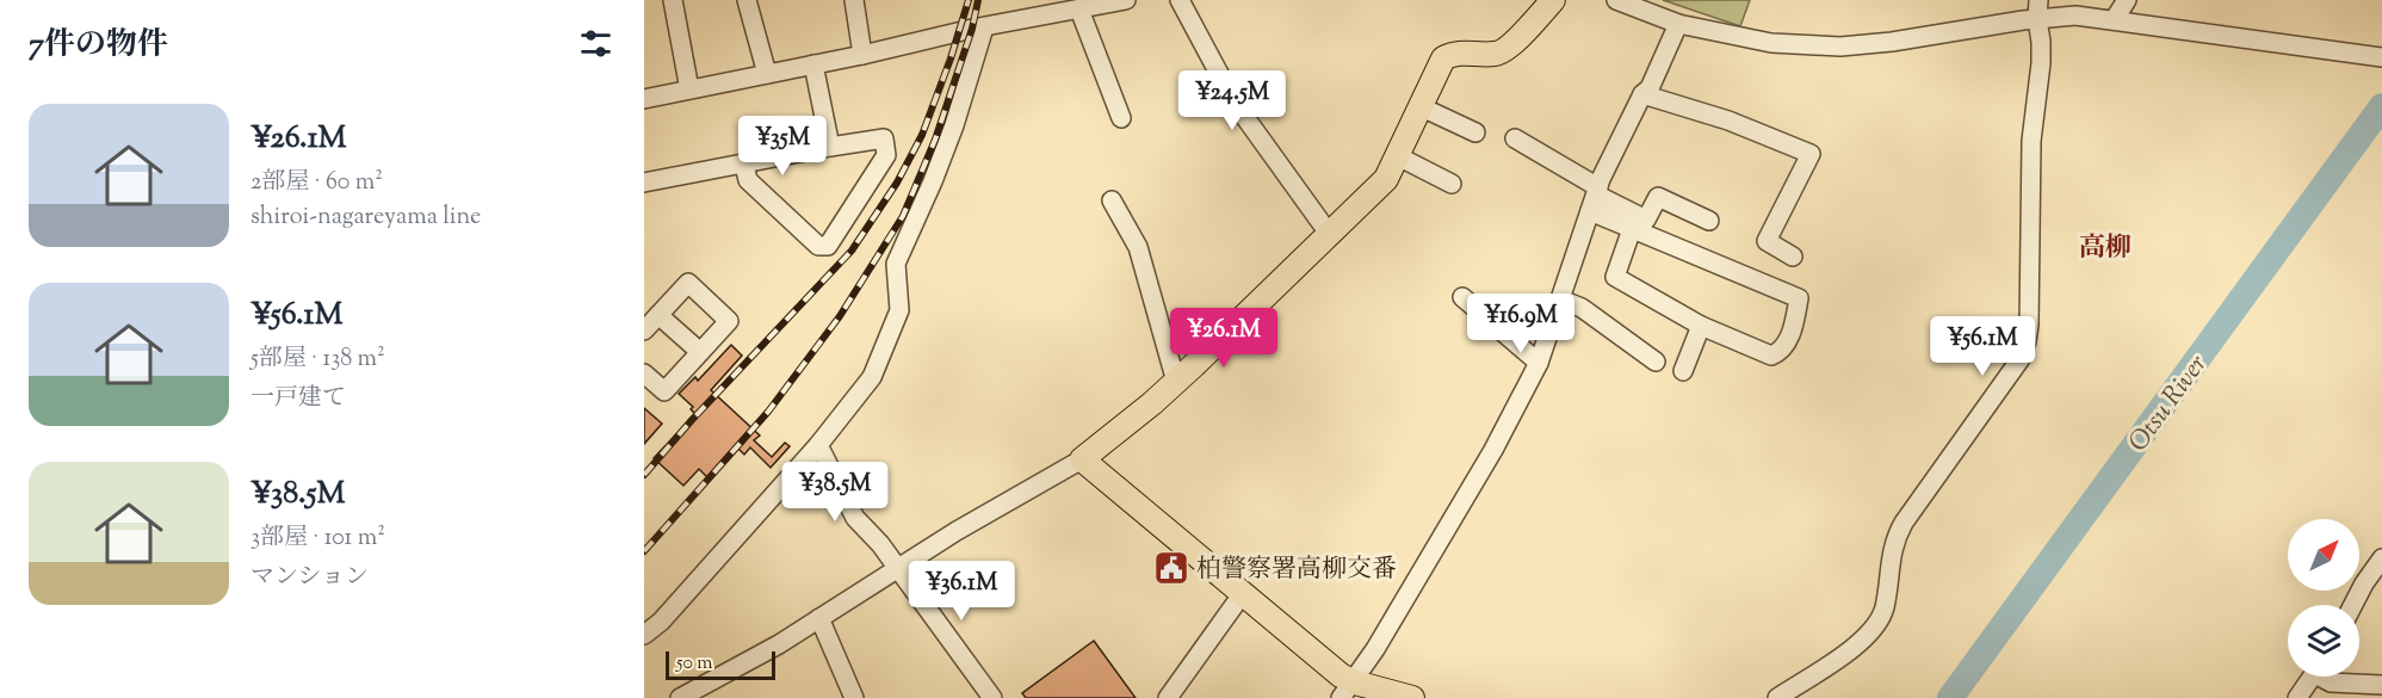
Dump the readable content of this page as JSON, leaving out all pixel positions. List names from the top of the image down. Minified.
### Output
{"districts":["高柳"],"water":["Otsu River"],"places":{"public building":["柏警察署高柳交番"]},"scale_bar":"50 m","north":"top right","page":{"heading":"7件の物件","price":["¥24.5M","¥35M","¥16.9M","¥26.1M","¥56.1M","¥38.5M","¥36.1M"],"list":[{"name":"¥26.1M","note":"2部屋 · 60 m² · shiroi-nagareyama line"},{"name":"¥56.1M","note":"5部屋 · 138 m² · 一戸建て"},{"name":"¥38.5M","note":"3部屋 · 101 m² · マンション"}],"scale":"50 m"}}
